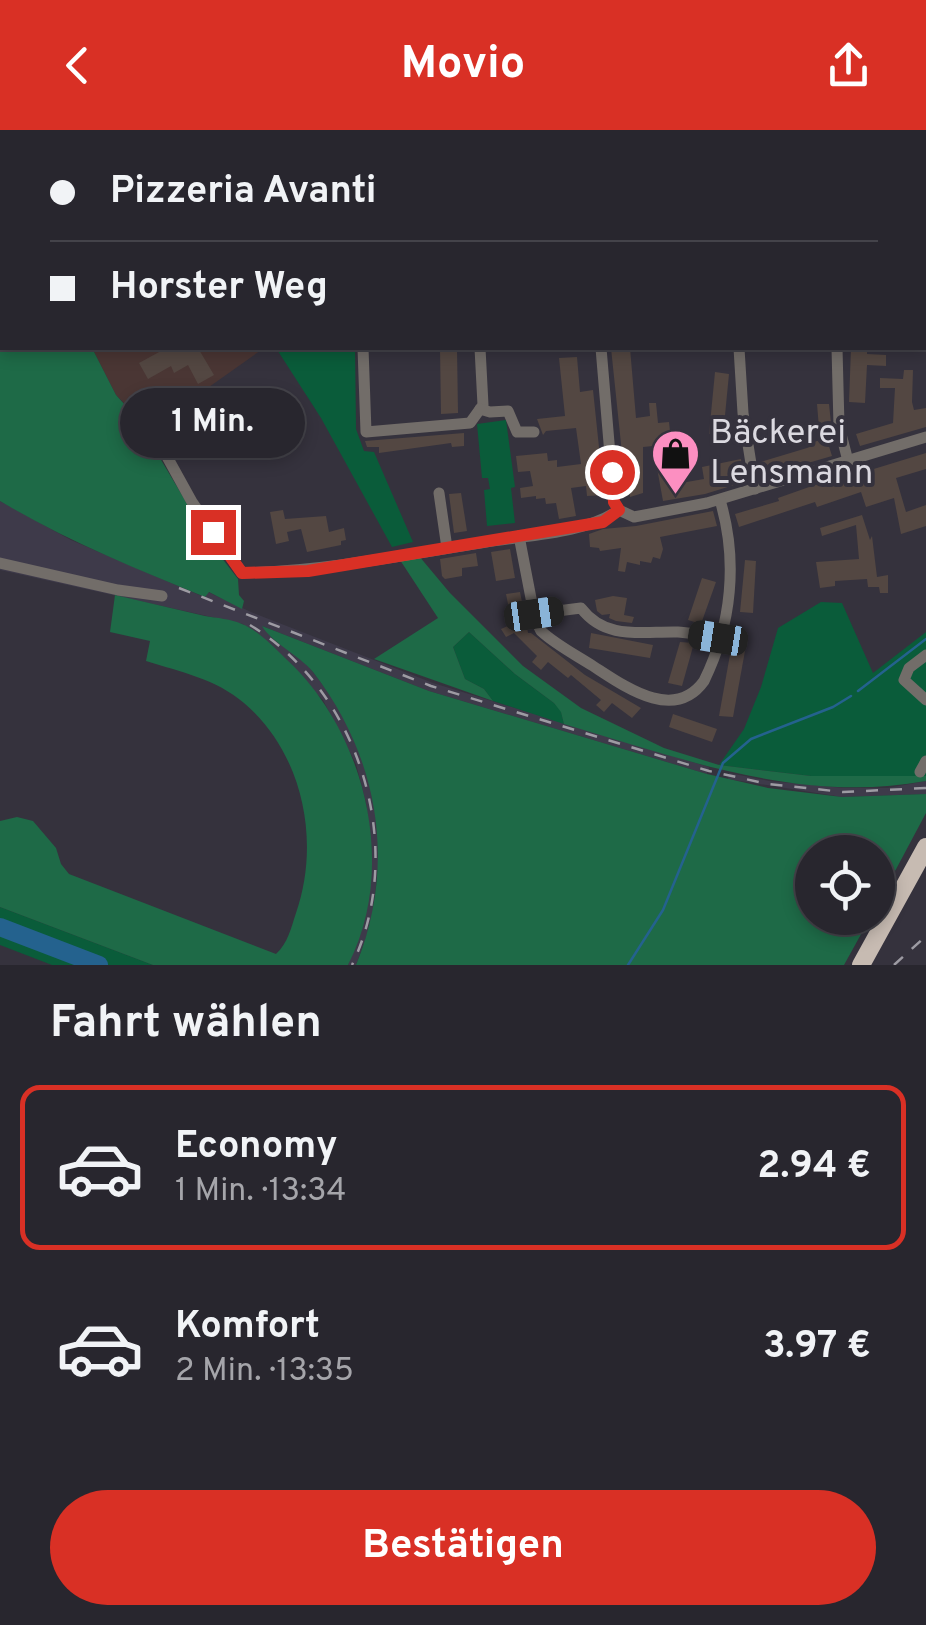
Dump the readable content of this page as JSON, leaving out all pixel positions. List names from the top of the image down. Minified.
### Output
{"places":{"shop":["Bäckerei Lensmann"]},"page":{"header":"Movio","banner":["Pizzeria Avanti","Horster Weg"],"bubble":"1 Min.","heading":"Fahrt wählen","list":[{"name":"Economy","note":"1 Min. · 13:34","value":"2.94 €"},{"name":"Komfort","note":"2 Min. · 13:35","value":"3.97 €"}],"buttons":"Bestätigen"}}
